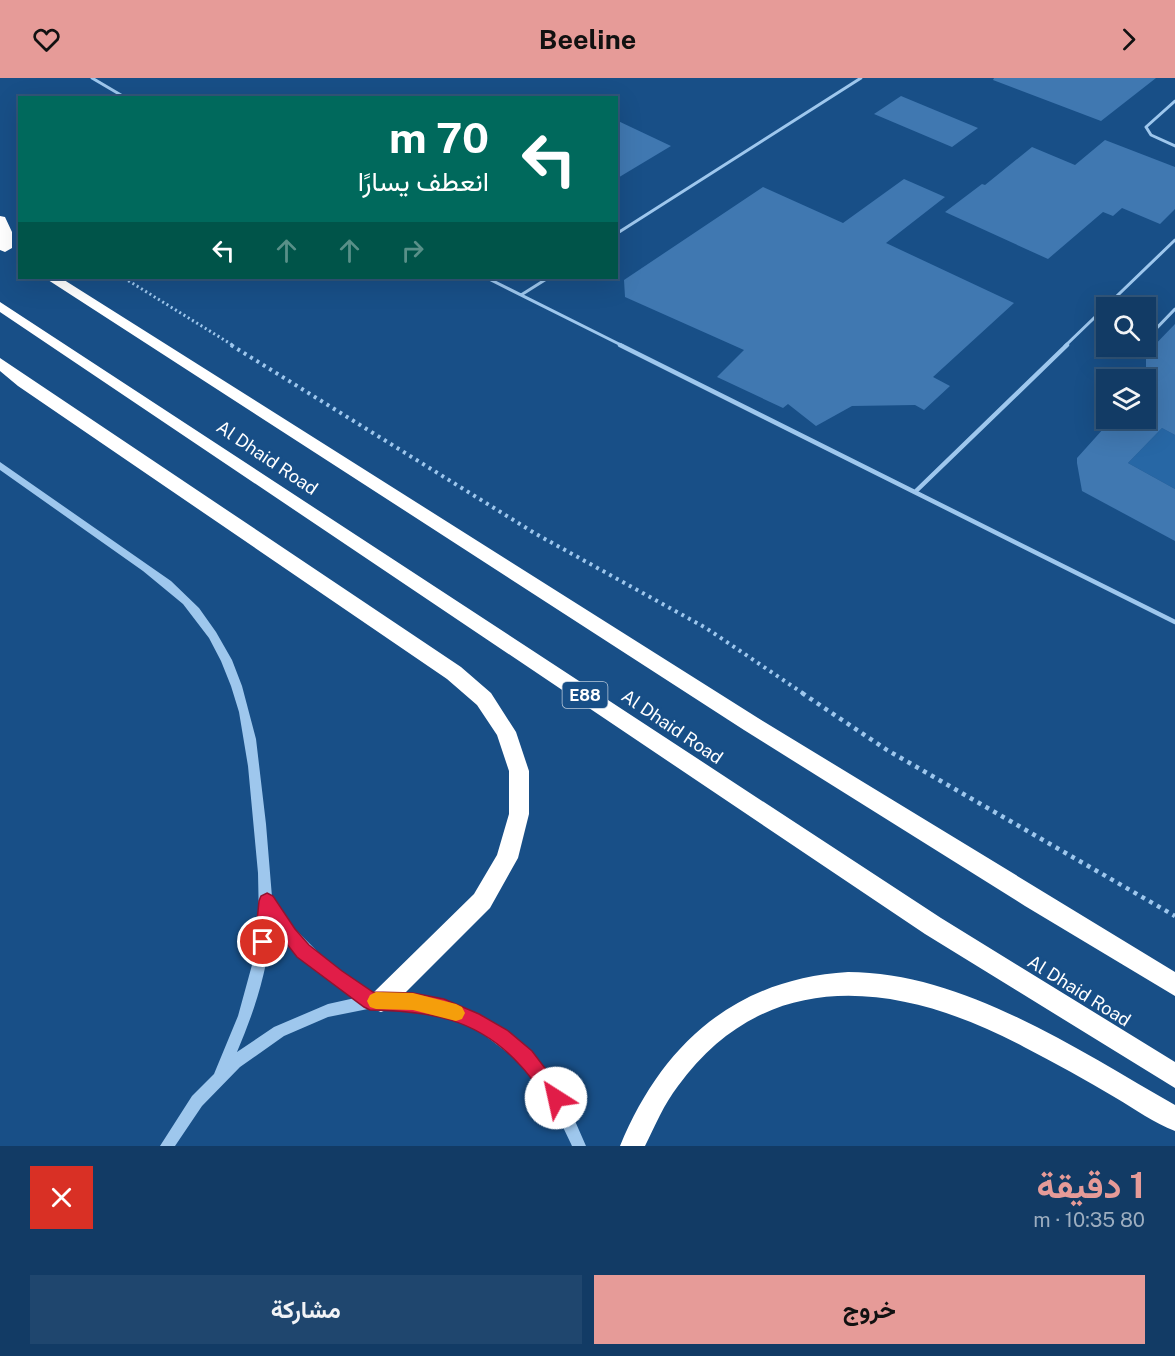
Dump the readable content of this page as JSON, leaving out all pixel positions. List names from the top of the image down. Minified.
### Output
{"streets":{"highway":["Al Dhaid Road","E88"]},"page":{"header":"Beeline","turn":["70 m","انعطف يسارًا"],"heading":["1 دقيقة","80 m · 10:35"],"buttons":["خروج","مشاركة"]}}
